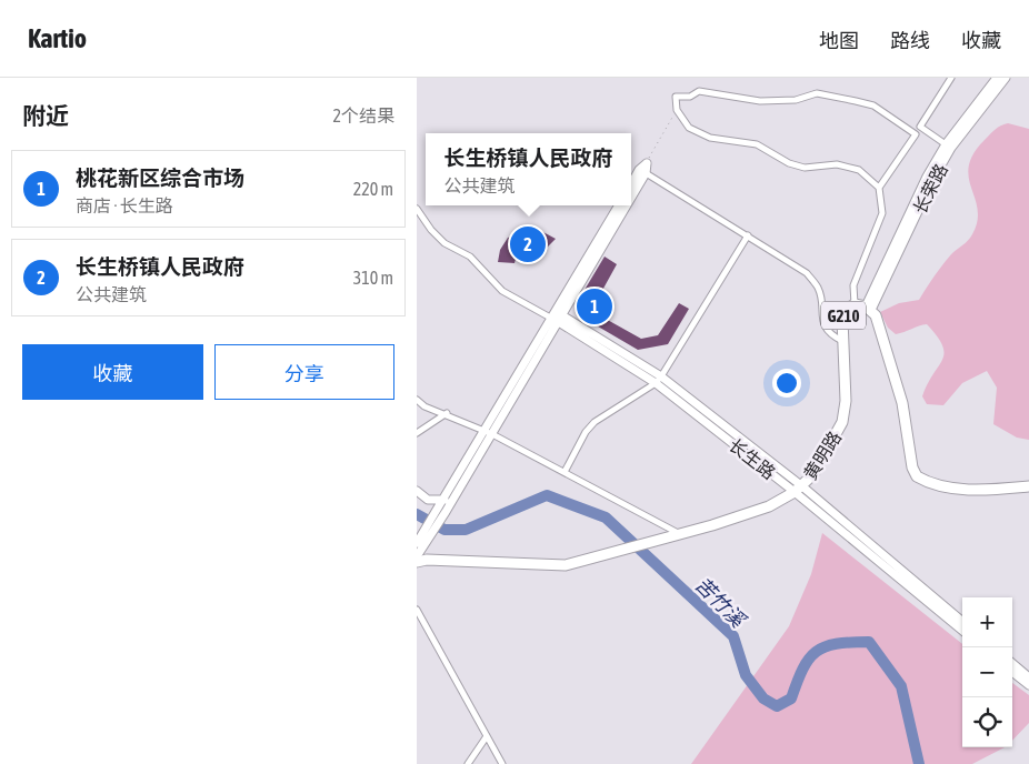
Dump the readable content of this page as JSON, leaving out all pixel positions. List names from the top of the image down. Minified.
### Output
{"streets":{"highway":["G210","黄明路"],"street":["长荣路","长生路"]},"crossings":[["长荣路","G210"],["长荣路","黄明路"],["G210","黄明路"],["黄明路","长生路"]],"water":["苦竹溪"],"page":{"header":"Kartio","nav":["地图","路线","收藏"],"heading":["附近","2个结果"],"popup":["长生桥镇人民政府","公共建筑"],"list":[{"mark":"1","name":"桃花新区综合市场","note":"商店 · 长生路","value":"220 m"},{"mark":"2","name":"长生桥镇人民政府","note":"公共建筑","value":"310 m"}],"pins":["2","1"],"buttons":["收藏","分享"],"map_buttons":["+","−"]}}
